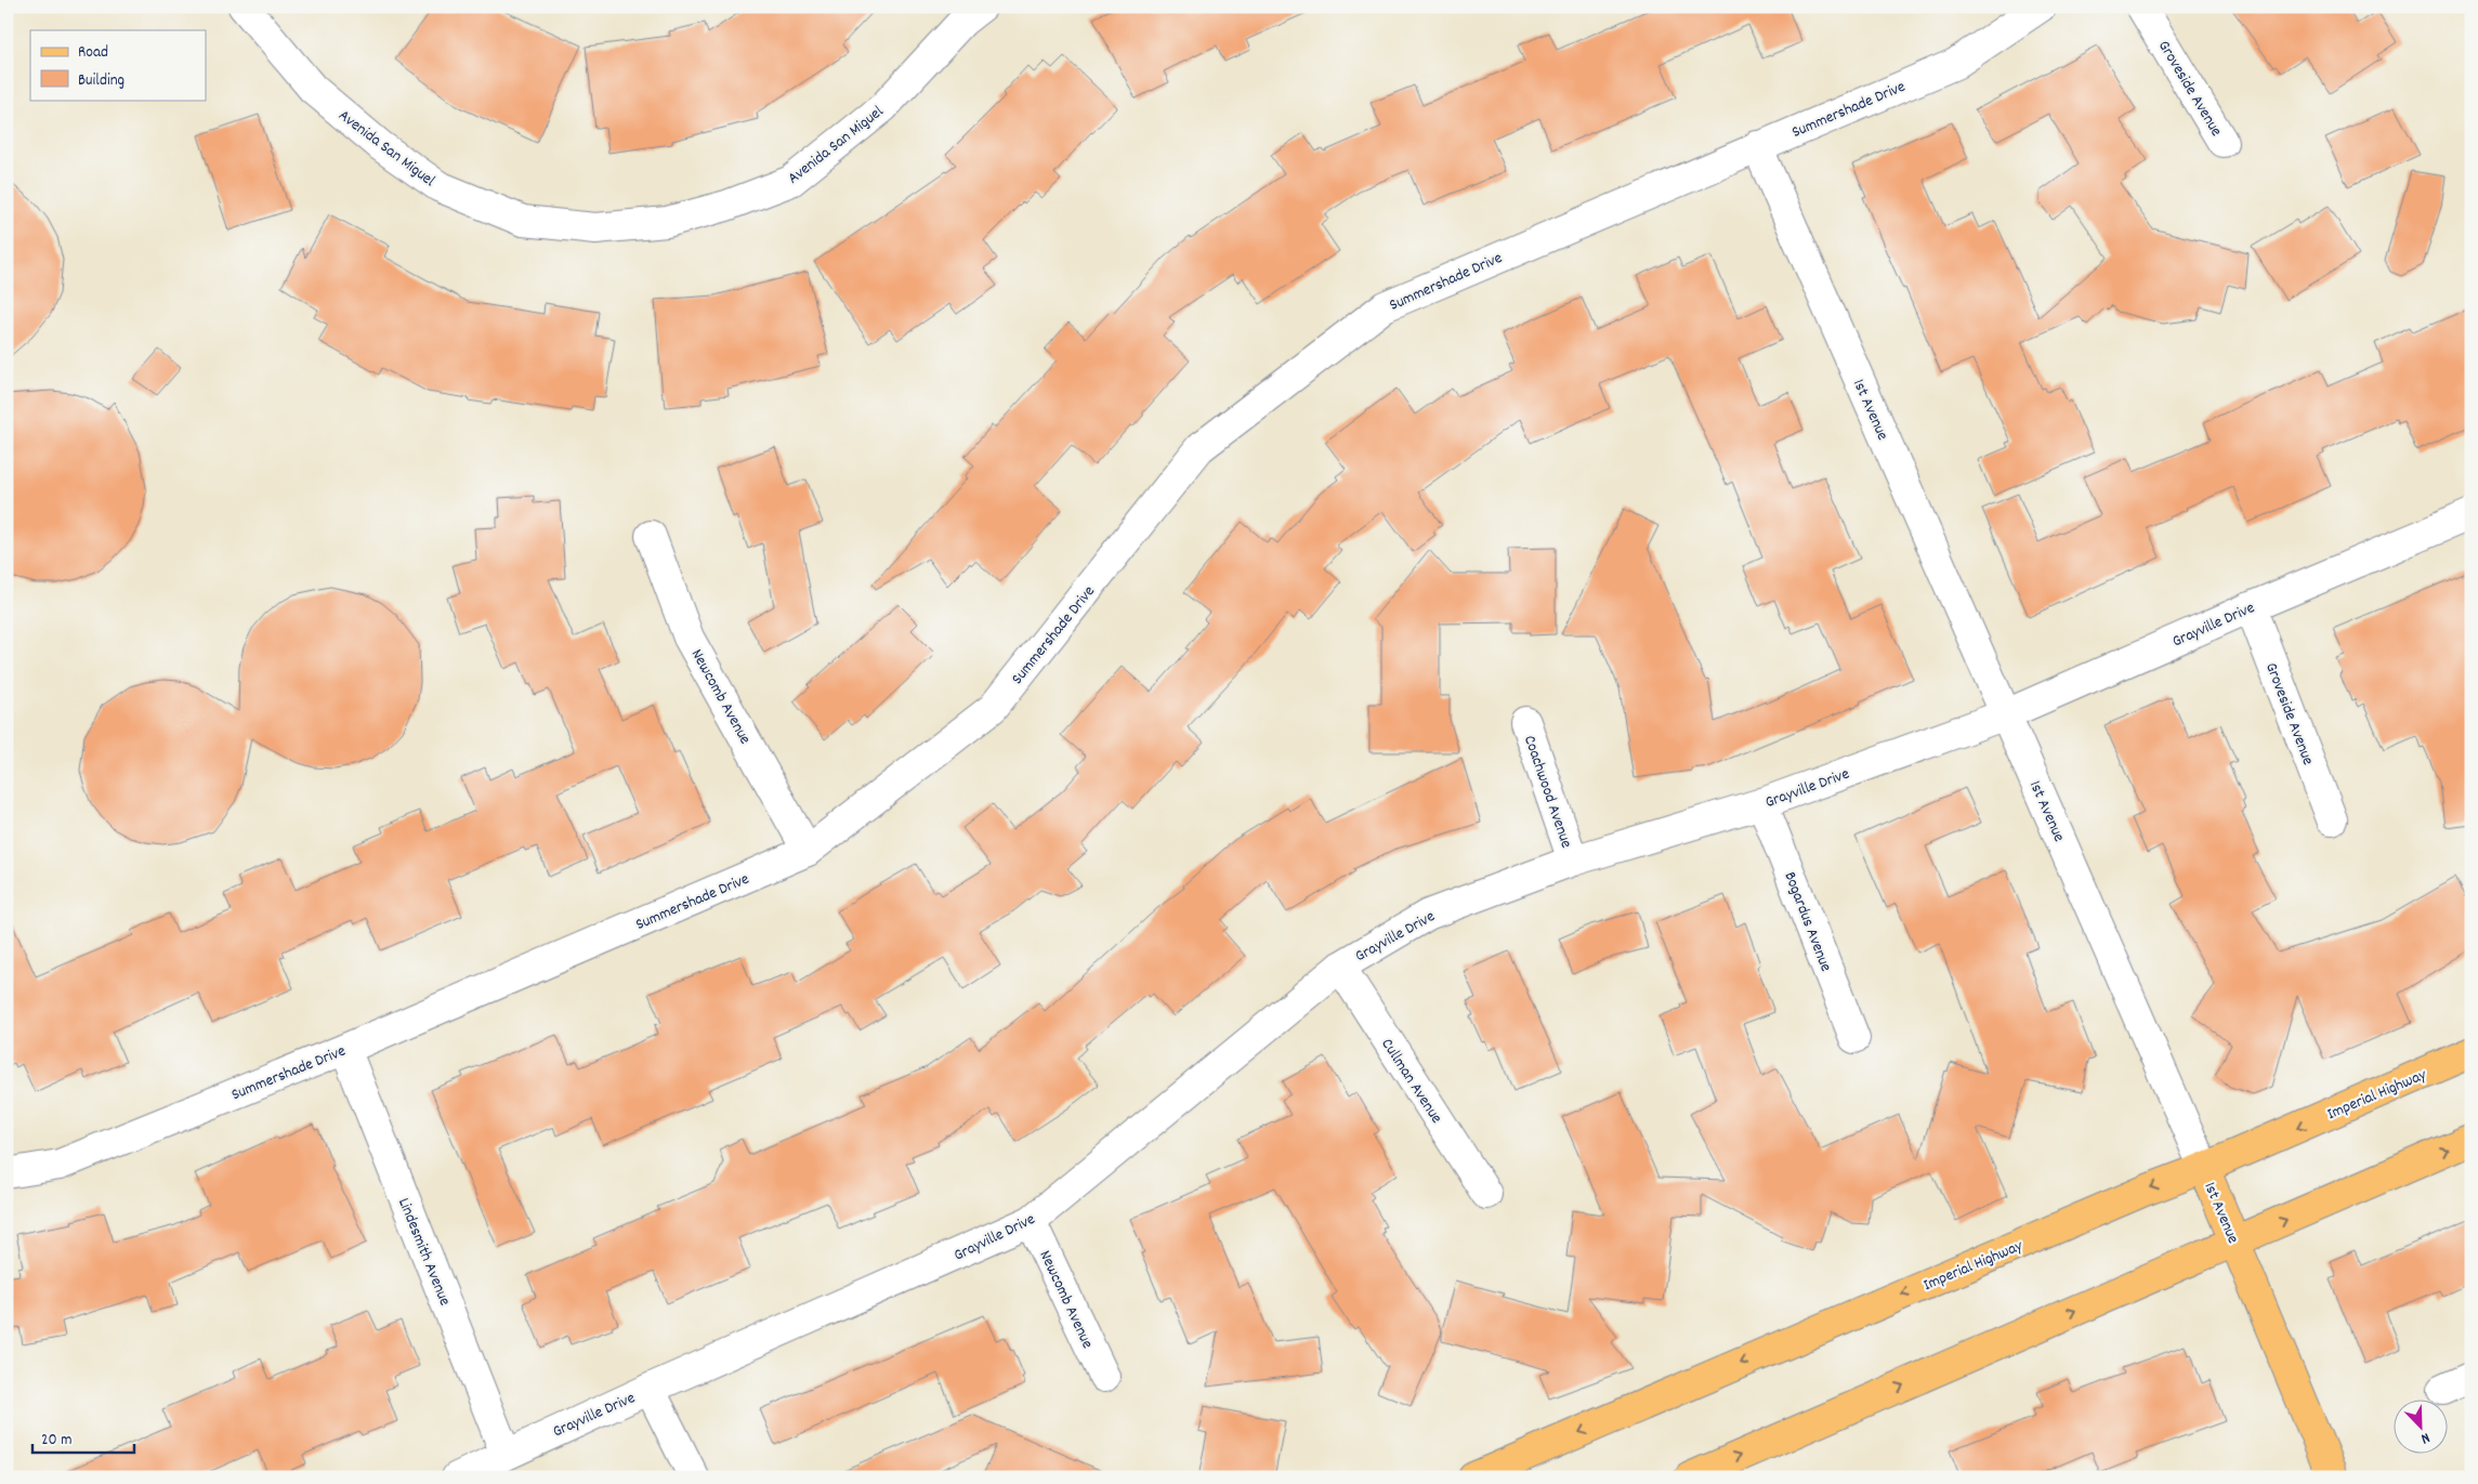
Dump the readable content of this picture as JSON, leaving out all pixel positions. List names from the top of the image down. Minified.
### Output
{"streets":{"main road":["1st Avenue","Imperial Highway"],"street":["Groveside Avenue","Summershade Drive","Avenida San Miguel","Grayville Drive","Newcomb Avenue","Coachwood Avenue","Bogardus Avenue","Cullman Avenue","Lindesmith Avenue"]},"crossings":[["Groveside Avenue","Grayville Drive"],["Summershade Drive","1st Avenue"],["Summershade Drive","Newcomb Avenue"],["Summershade Drive","Lindesmith Avenue"],["1st Avenue","Grayville Drive"],["1st Avenue","Imperial Highway"],["Grayville Drive","Newcomb Avenue"],["Grayville Drive","Coachwood Avenue"],["Grayville Drive","Bogardus Avenue"],["Grayville Drive","Cullman Avenue"],["Grayville Drive","Lindesmith Avenue"]],"legend":["Road","Building"],"scale_bar":"20 m","north":"bottom right"}
